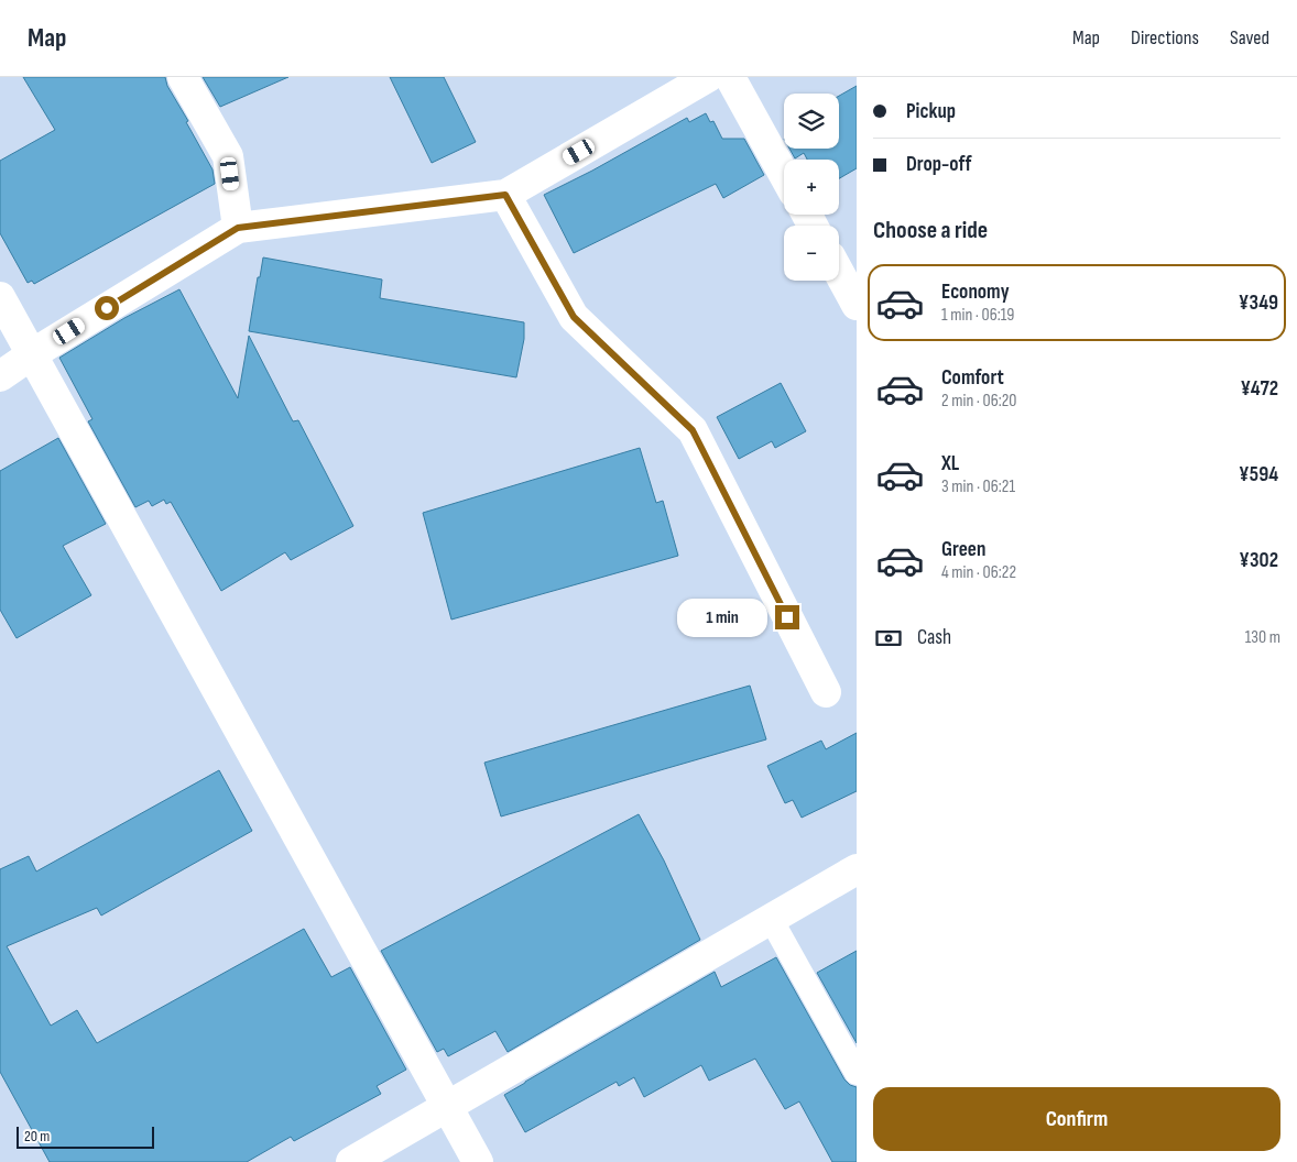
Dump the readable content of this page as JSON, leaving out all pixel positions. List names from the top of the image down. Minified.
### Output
{"scale_bar":"20 m","page":{"header":"Map","nav":["Map","Directions","Saved"],"banner":["Pickup","Drop-off"],"map_buttons":["+","−"],"heading":"Choose a ride","list":[{"name":"Economy","note":"1 min · 06:19","value":"¥349"},{"name":"Comfort","note":"2 min · 06:20","value":"¥472"},{"name":"XL","note":"3 min · 06:21","value":"¥594"},{"name":"Green","note":"4 min · 06:22","value":"¥302"}],"bubble":"1 min","pay":["Cash","130 m"],"buttons":"Confirm","scale":"20 m"}}
